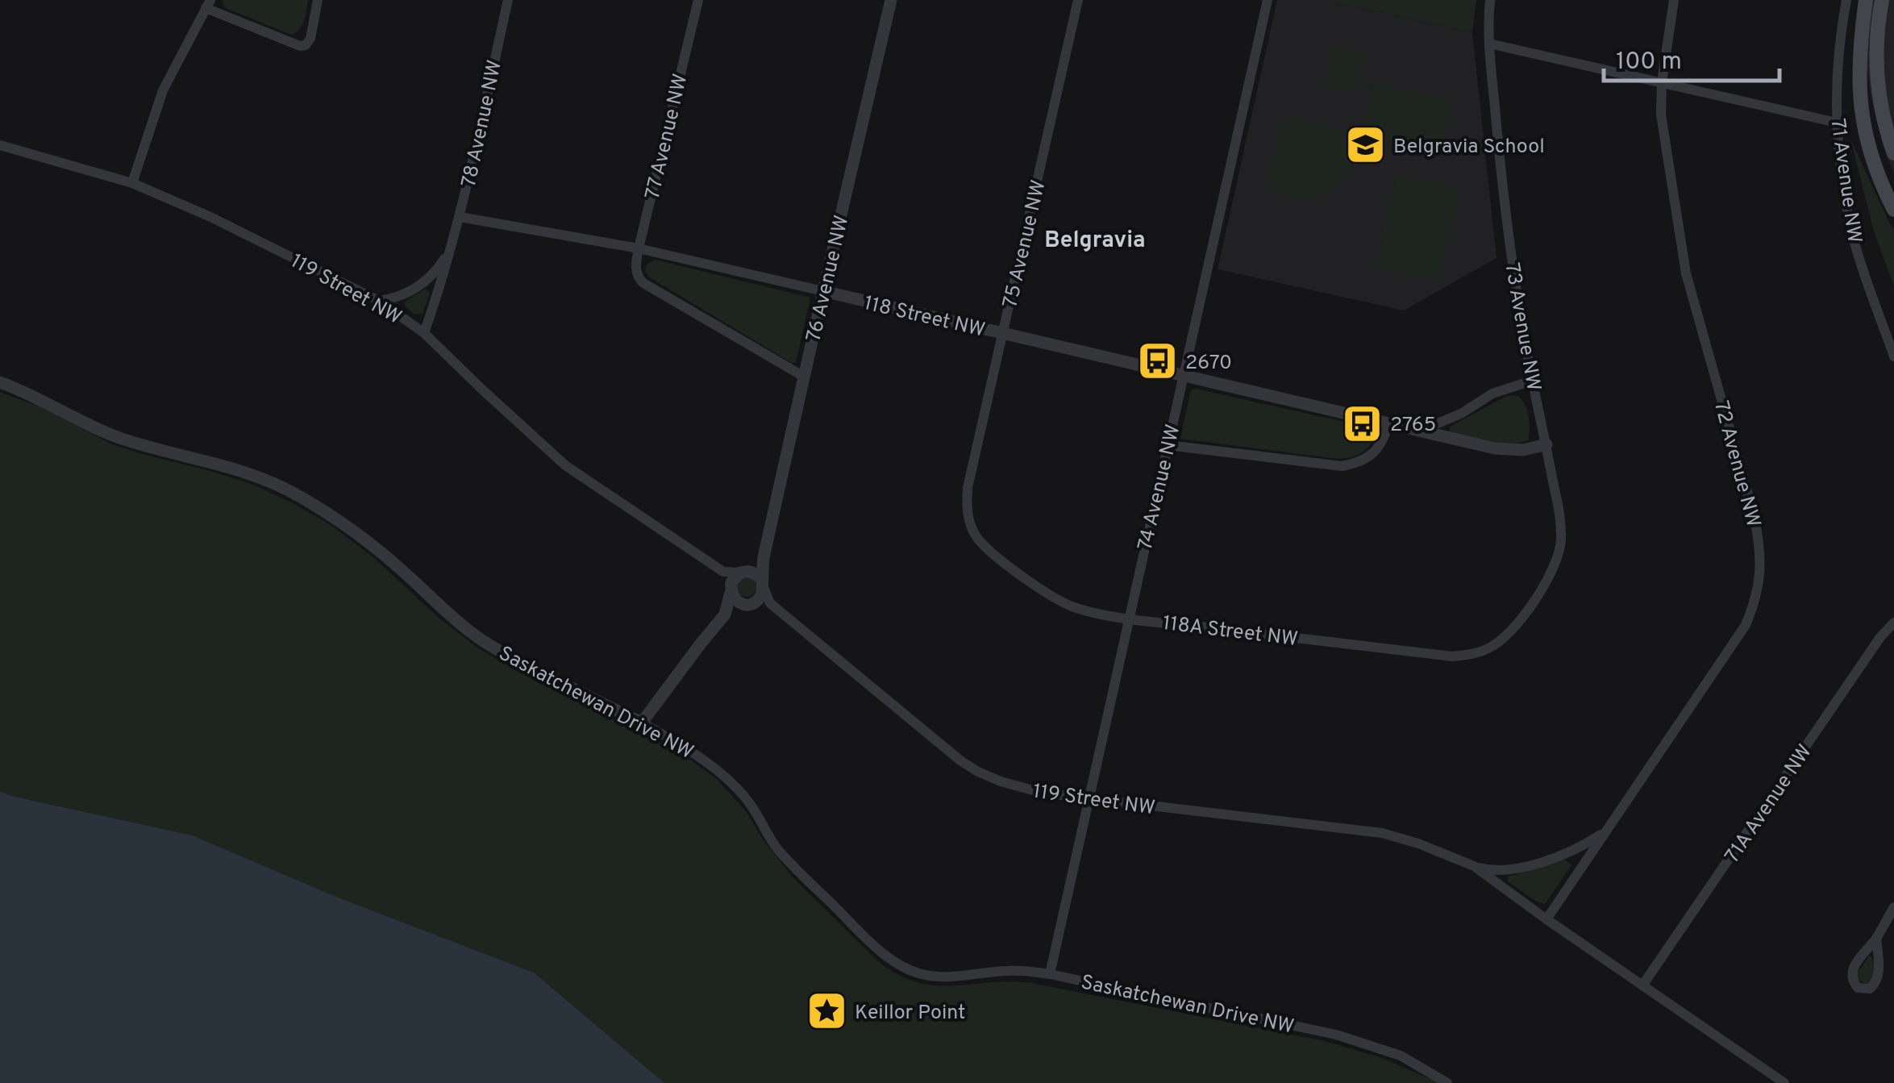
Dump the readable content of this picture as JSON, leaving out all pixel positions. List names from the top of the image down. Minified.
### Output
{"streets":{"street":["78 Avenue NW","77 Avenue NW","71 Avenue NW","75 Avenue NW","76 Avenue NW","119 Street NW","118 Street NW","73 Avenue NW","72 Avenue NW","74 Avenue NW","118A Street NW","Saskatchewan Drive NW","71A Avenue NW"]},"crossings":[["78 Avenue NW","119 Street NW"],["78 Avenue NW","118 Street NW"],["77 Avenue NW","76 Avenue NW"],["77 Avenue NW","118 Street NW"],["75 Avenue NW","118 Street NW"],["75 Avenue NW","118A Street NW"],["76 Avenue NW","119 Street NW"],["76 Avenue NW","118 Street NW"],["119 Street NW","72 Avenue NW"],["119 Street NW","74 Avenue NW"],["119 Street NW","71A Avenue NW"],["118 Street NW","73 Avenue NW"],["118 Street NW","74 Avenue NW"],["73 Avenue NW","118A Street NW"],["74 Avenue NW","118A Street NW"],["74 Avenue NW","Saskatchewan Drive NW"]],"districts":["Belgravia"],"places":{"school or university":["Belgravia School"],"bus stop":["2670","2765"],"place":["Keillor Point"]},"scale_bar":"100 m"}
